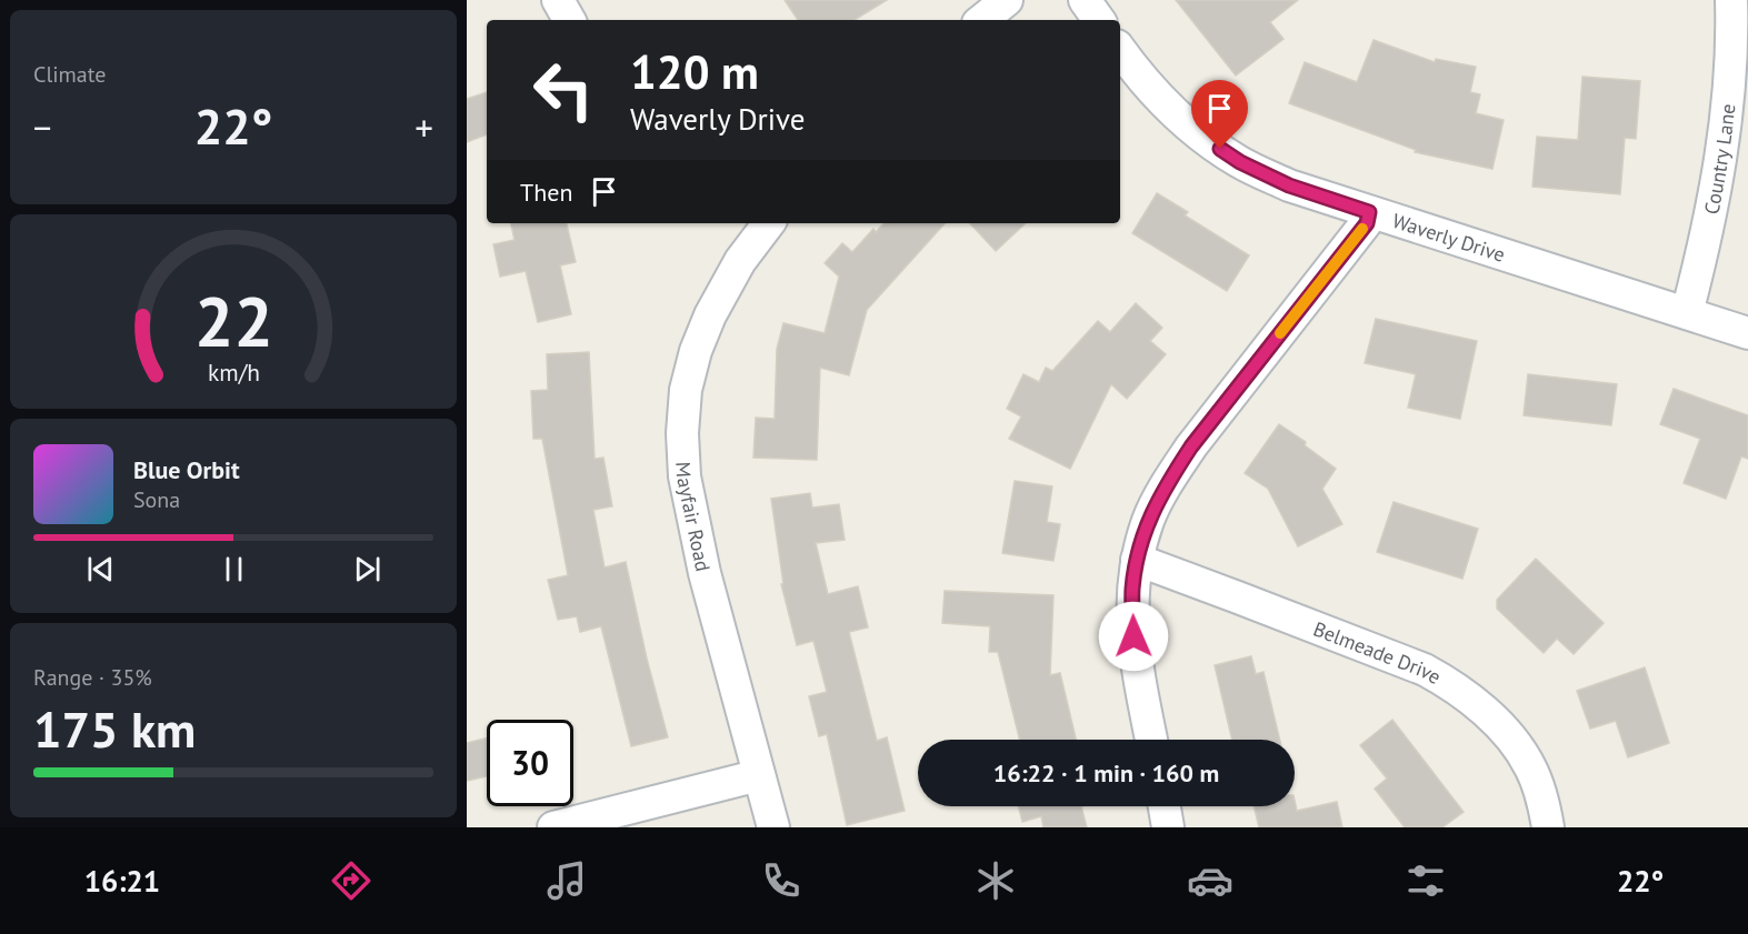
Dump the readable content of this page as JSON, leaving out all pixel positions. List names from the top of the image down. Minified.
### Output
{"streets":{"street":["Country Lane","Waverly Drive","Mayfair Road","Belmeade Drive"]},"crossings":[["Country Lane","Waverly Drive"]],"page":{"tile":["Climate",["Range · 35%","175 km"]],"turn":["120 m","Waverly Drive"],"heat":["−","22°","+"],"then":"Then","song":["Blue Orbit","Sona"],"limit":"30","trip":"16:22 · 1 min · 160 m","tabs":["16:21","22°"],"gauge":["22","km/h"]}}
